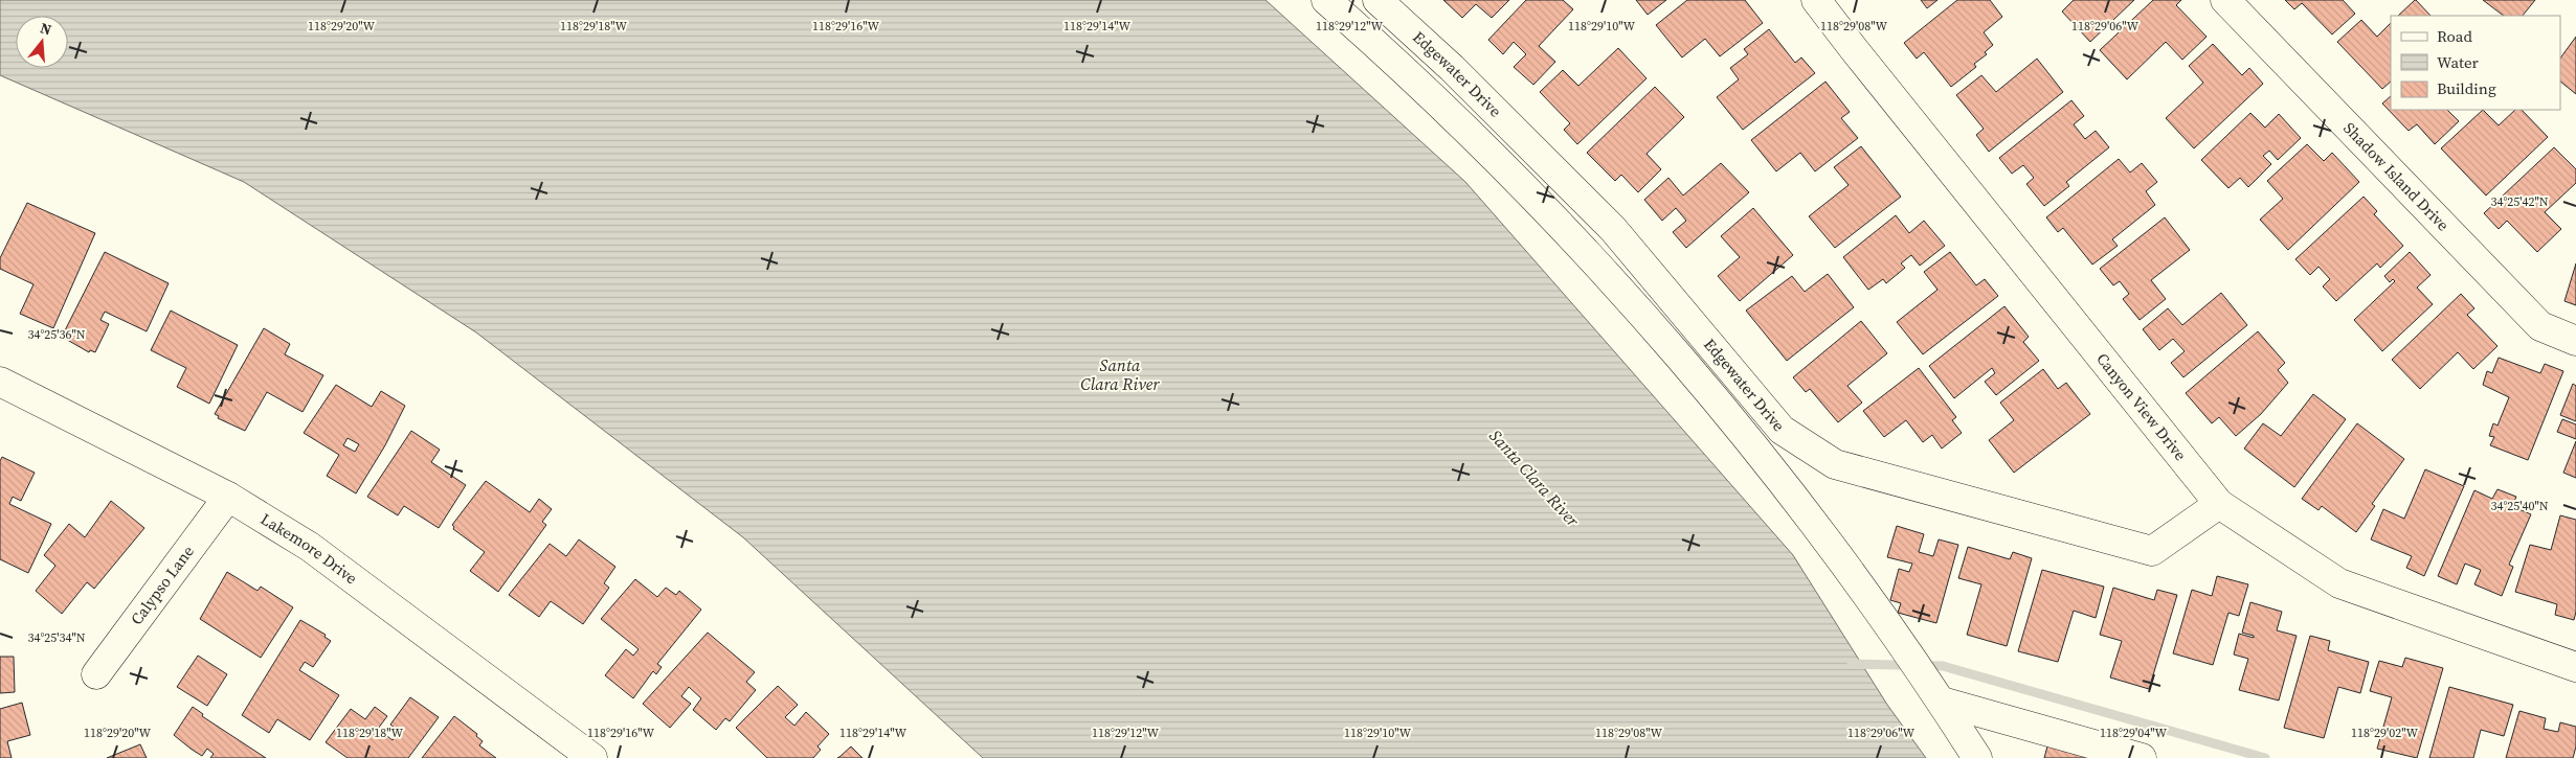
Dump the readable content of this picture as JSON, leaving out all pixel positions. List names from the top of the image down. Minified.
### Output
{"streets":{"street":["Edgewater Drive","Shadow Island Drive","Canyon View Drive","Lakemore Drive","Calypso Lane"]},"crossings":[["Edgewater Drive","Canyon View Drive"],["Lakemore Drive","Calypso Lane"]],"water":["Santa Clara River"],"legend":["Road","Water","Building"],"north":"top","coordinates":["118°29'20\"W","118°29'18\"W","118°29'16\"W","118°29'14\"W","118°29'12\"W","118°29'10\"W","118°29'08\"W","118°29'06\"W","34°25'42\"N","34°25'36\"N","34°25'40\"N","34°25'34\"N","118°29'04\"W","118°29'02\"W"]}
